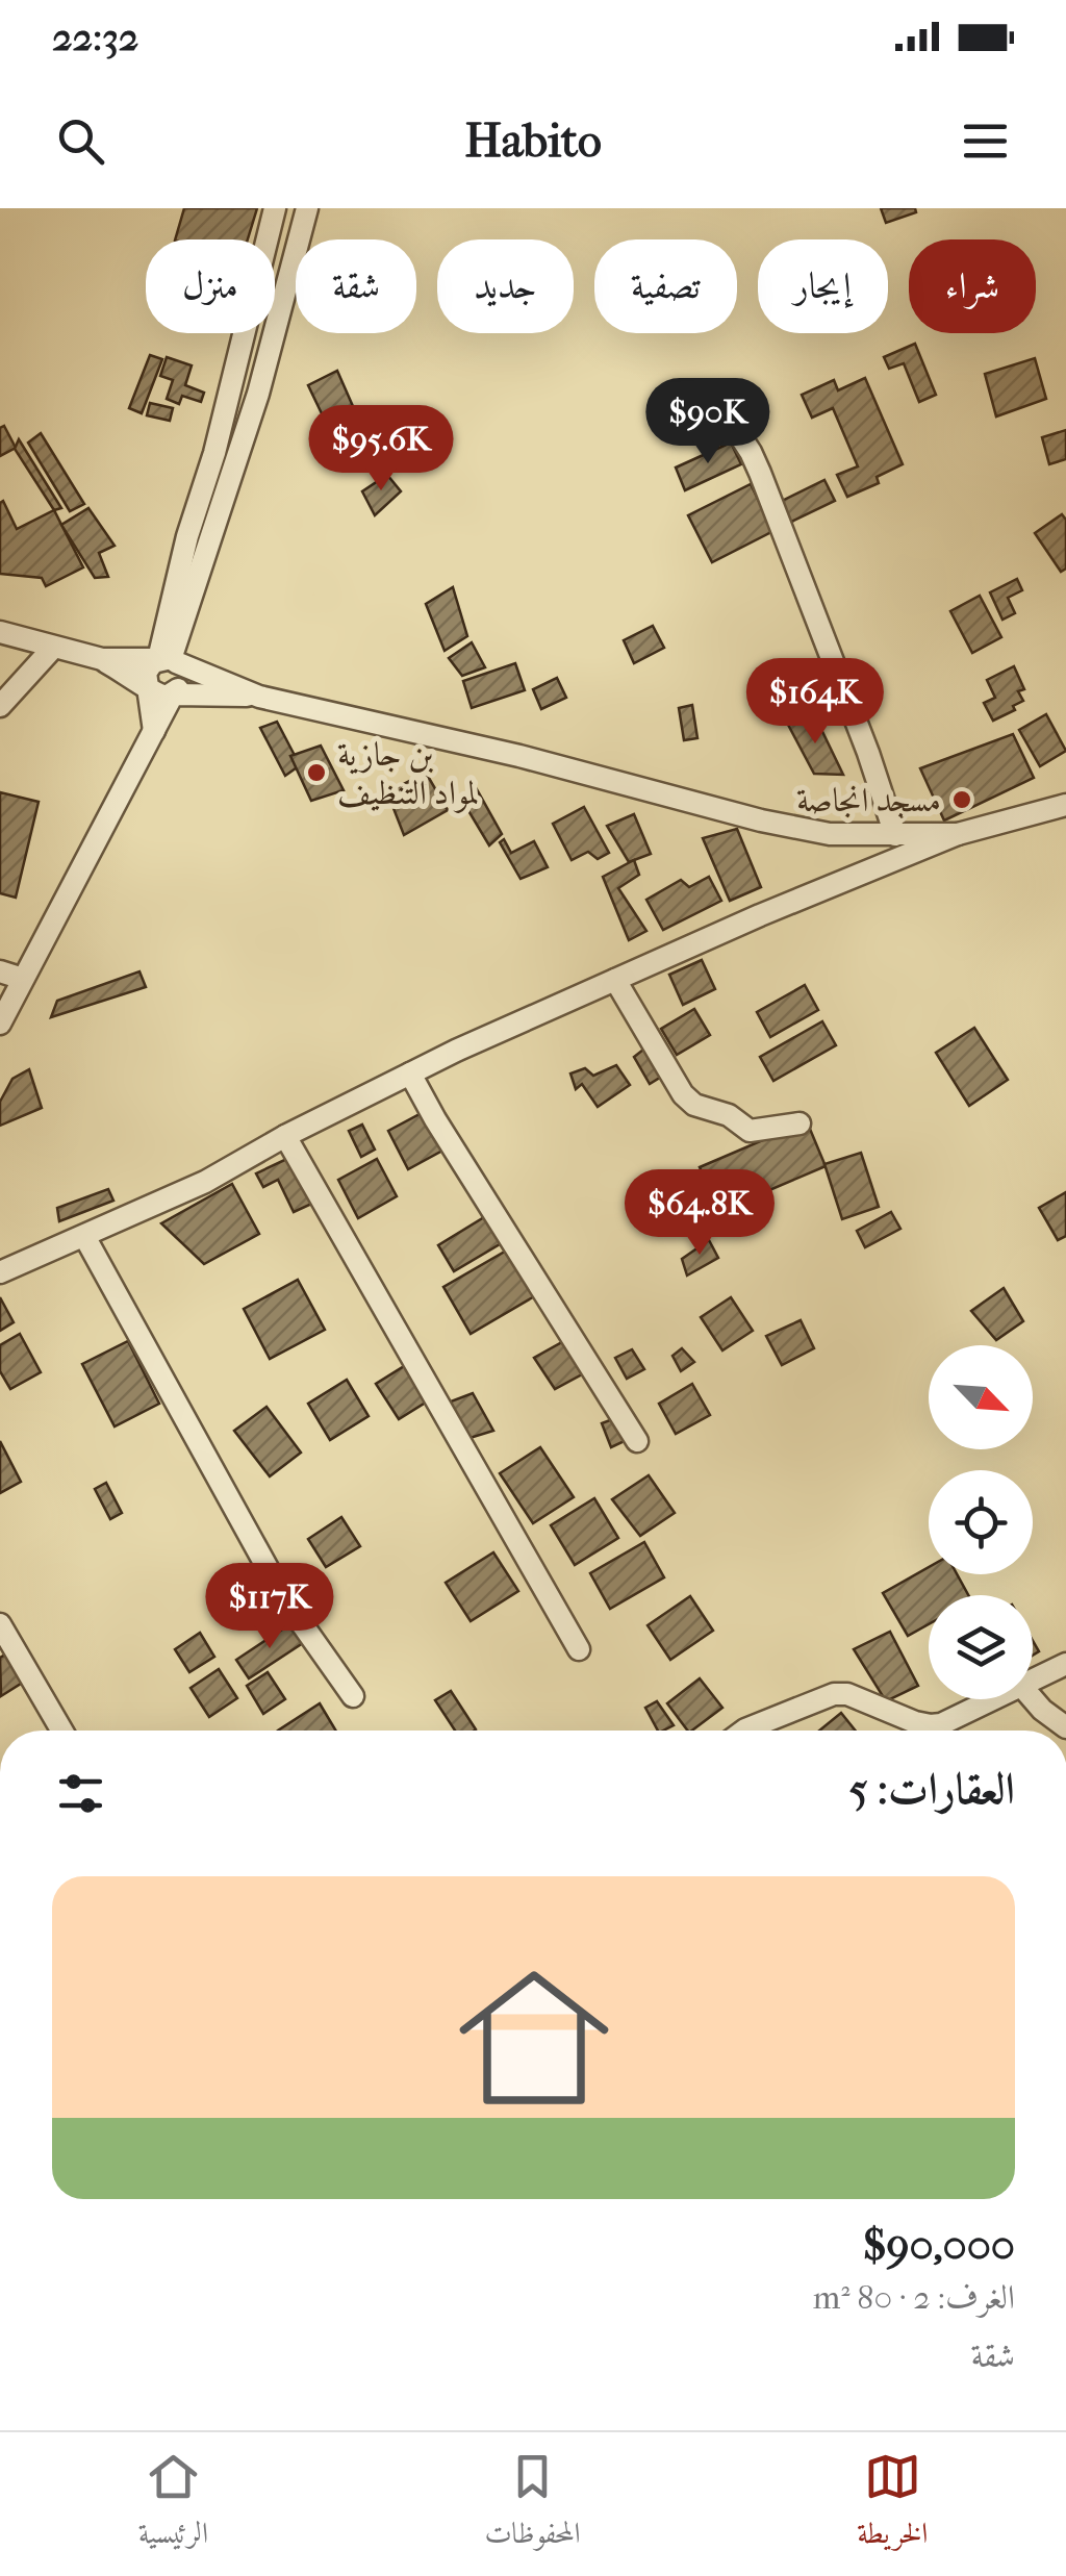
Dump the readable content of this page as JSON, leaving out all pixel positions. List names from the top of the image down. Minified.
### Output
{"places":["بن جازية لمواد التنظيف","مسجد انجاصة"],"north":"bottom right","page":{"status":"22:32","header":"Habito","chip":["شراء","إيجار","تصفية","جديد","شقة","منزل"],"price":["$90K","$95.6K","$164K","$64.8K","$117K"],"heading":"العقارات: 5","list":[{"name":"$90,000","note":"الغرف: 2 · 80 m² · شقة"}],"tabs":["الخريطة","المحفوظات","الرئيسية"]}}
